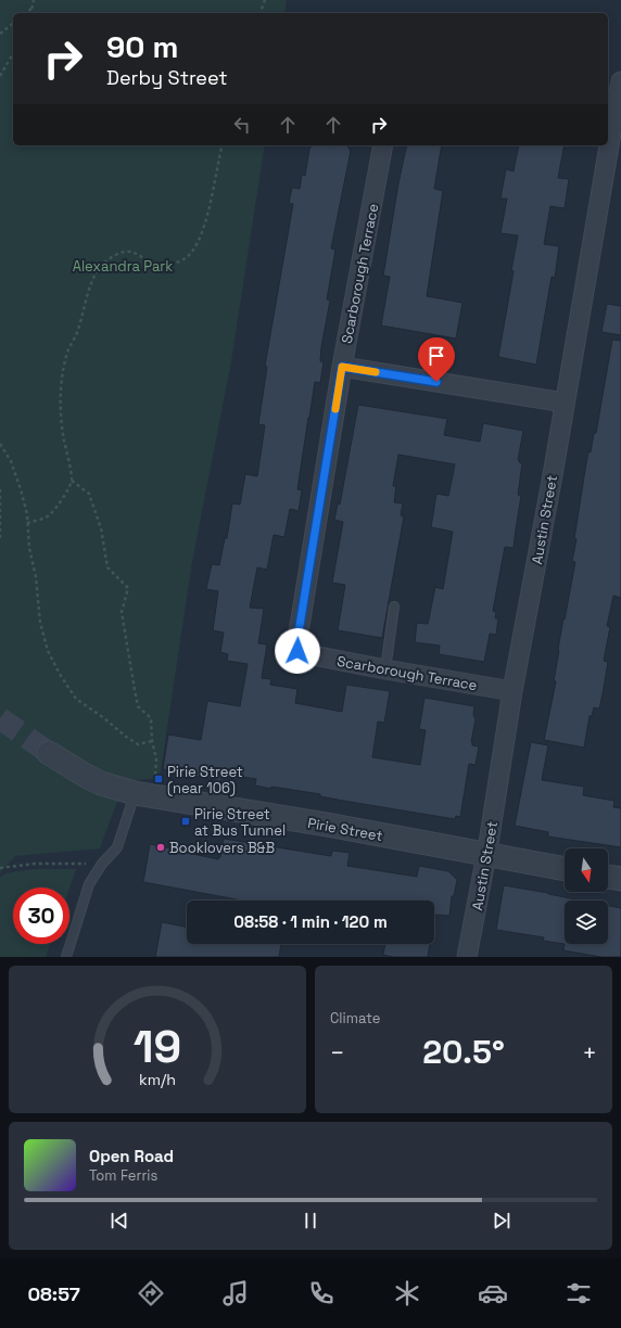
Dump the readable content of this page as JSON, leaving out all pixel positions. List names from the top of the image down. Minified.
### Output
{"streets":{"street":["Scarborough Terrace","Austin Street","Pirie Street"]},"crossings":[["Scarborough Terrace","Austin Street"],["Austin Street","Pirie Street"]],"parks":["Alexandra Park"],"places":{"transit":["Pirie Street (near 106)","Pirie Street at Bus Tunnel"],"other":["Booklovers B&B"]},"north":"bottom","page":{"turn":["90 m","Derby Street"],"limit":"30","trip":"08:58 · 1 min · 120 m","tile":"Climate","heat":["−","20.5°","+"],"song":["Open Road","Tom Ferris"],"tabs":"08:57","gauge":["19","km/h"]}}
